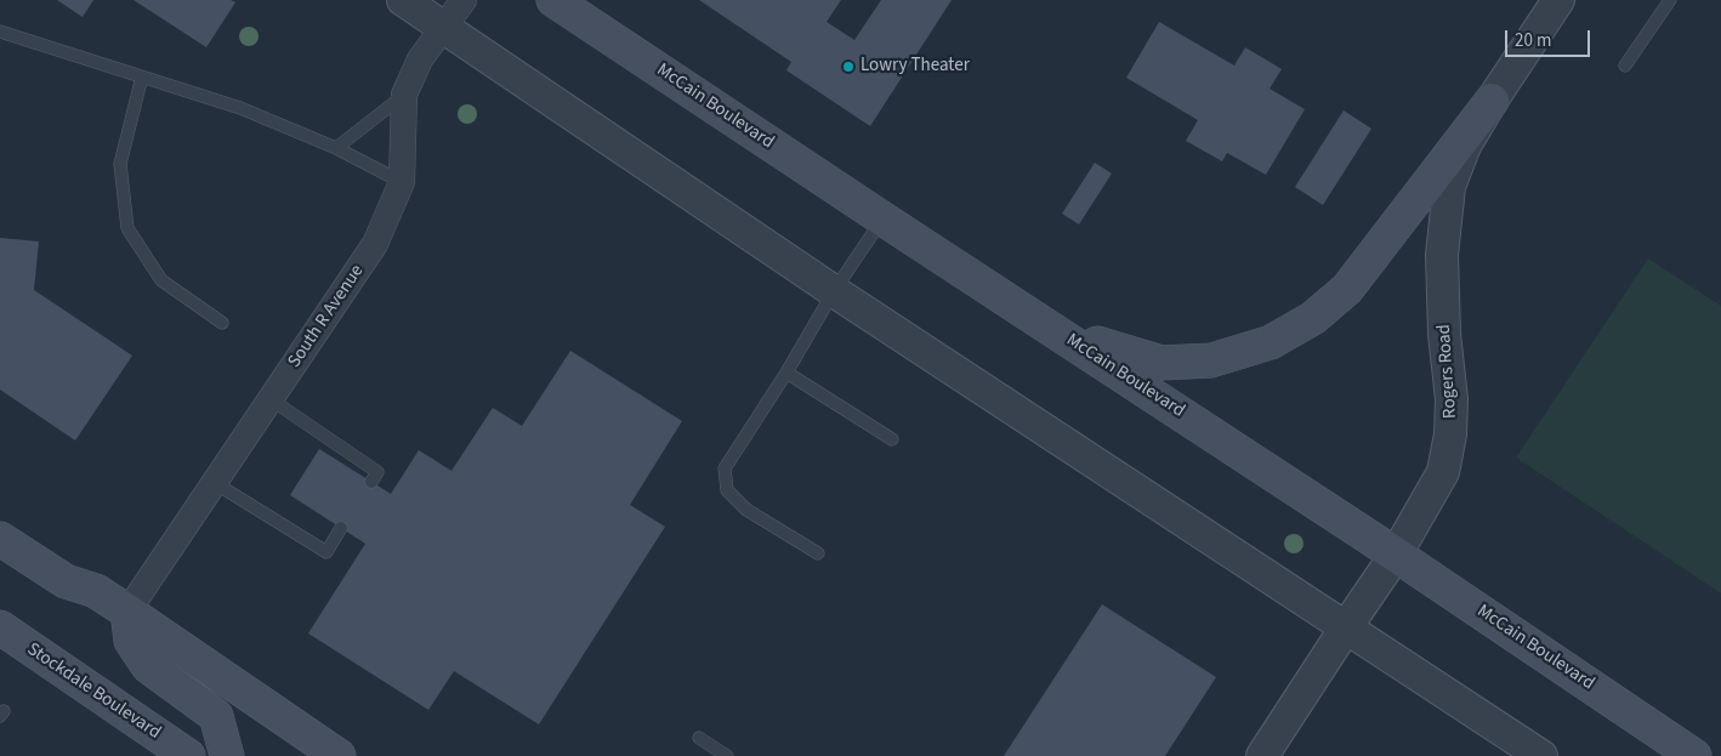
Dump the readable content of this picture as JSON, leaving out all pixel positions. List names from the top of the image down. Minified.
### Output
{"streets":{"main road":["McCain Boulevard","Stockdale Boulevard"],"street":["South R Avenue","Rogers Road"]},"crossings":[["McCain Boulevard","Rogers Road"]],"places":["Lowry Theater"],"scale_bar":"20 m"}
